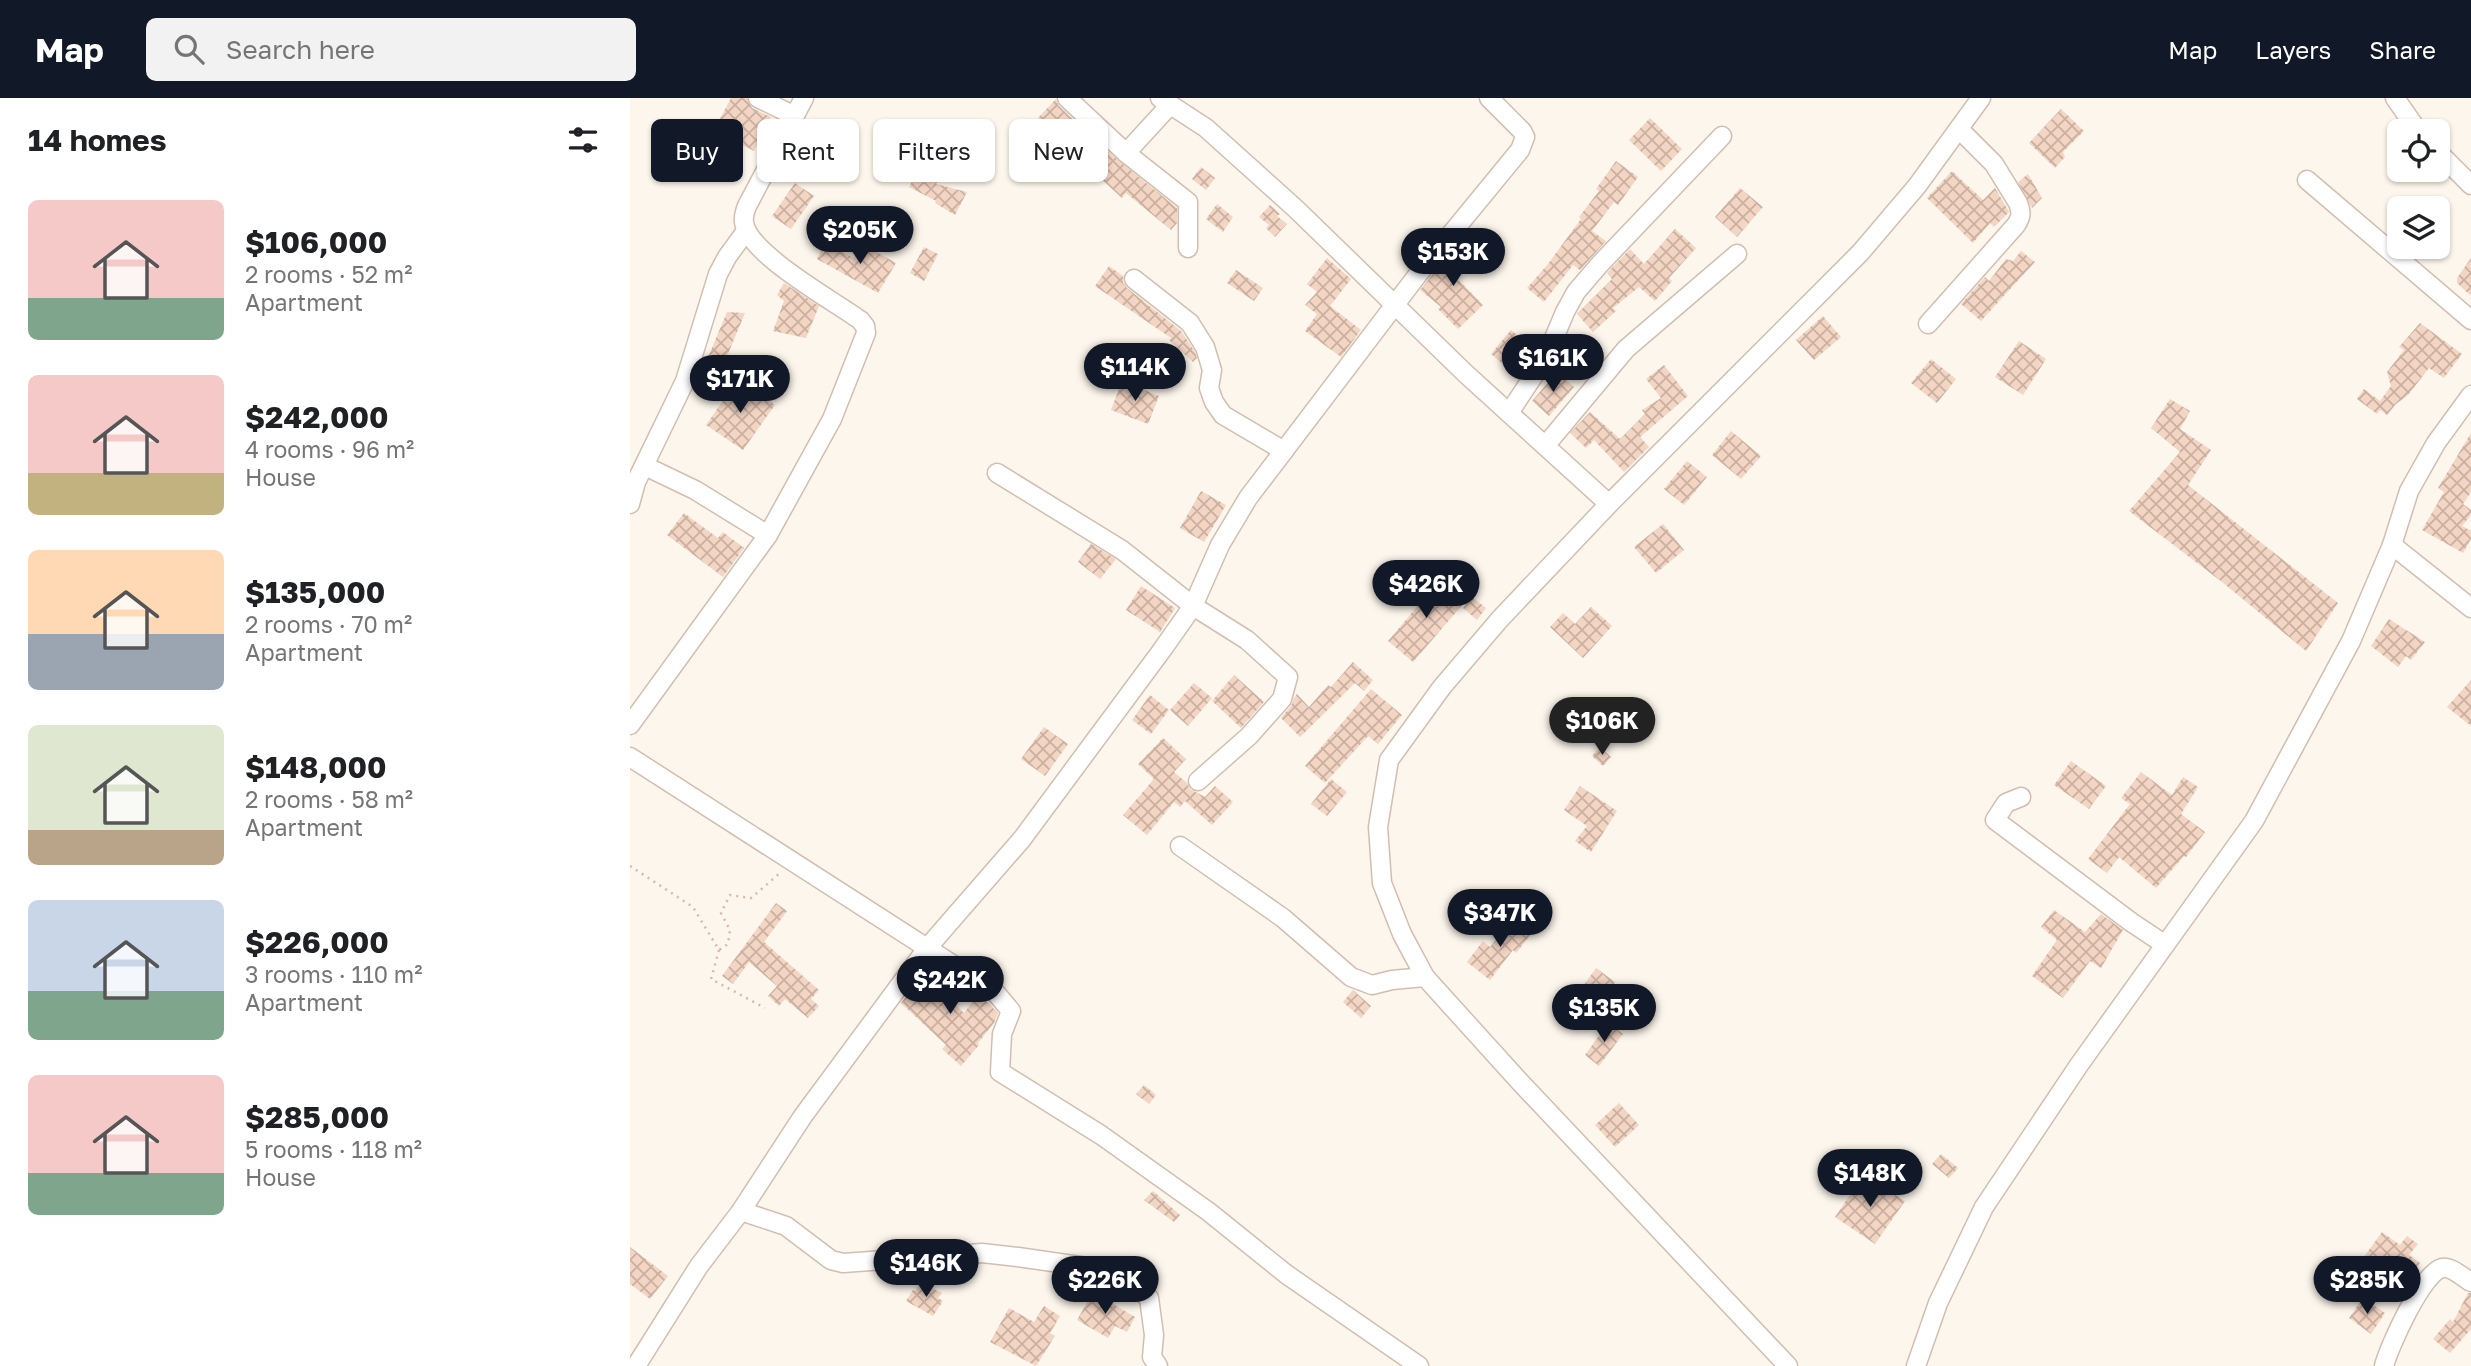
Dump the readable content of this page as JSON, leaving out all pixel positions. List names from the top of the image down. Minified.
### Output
{"page":{"header":"Map","search":"Search here","nav":["Map","Layers","Share"],"heading":"14 homes","chip":["Buy","Rent","Filters","New"],"list":[{"name":"$106,000","note":"2 rooms · 52 m² · Apartment"},{"name":"$242,000","note":"4 rooms · 96 m² · House"},{"name":"$135,000","note":"2 rooms · 70 m² · Apartment"},{"name":"$148,000","note":"2 rooms · 58 m² · Apartment"},{"name":"$226,000","note":"3 rooms · 110 m² · Apartment"},{"name":"$285,000","note":"5 rooms · 118 m² · House"}],"price":["$205K","$153K","$161K","$114K","$171K","$426K","$106K","$347K","$242K","$135K","$148K","$146K","$226K","$285K"]}}
